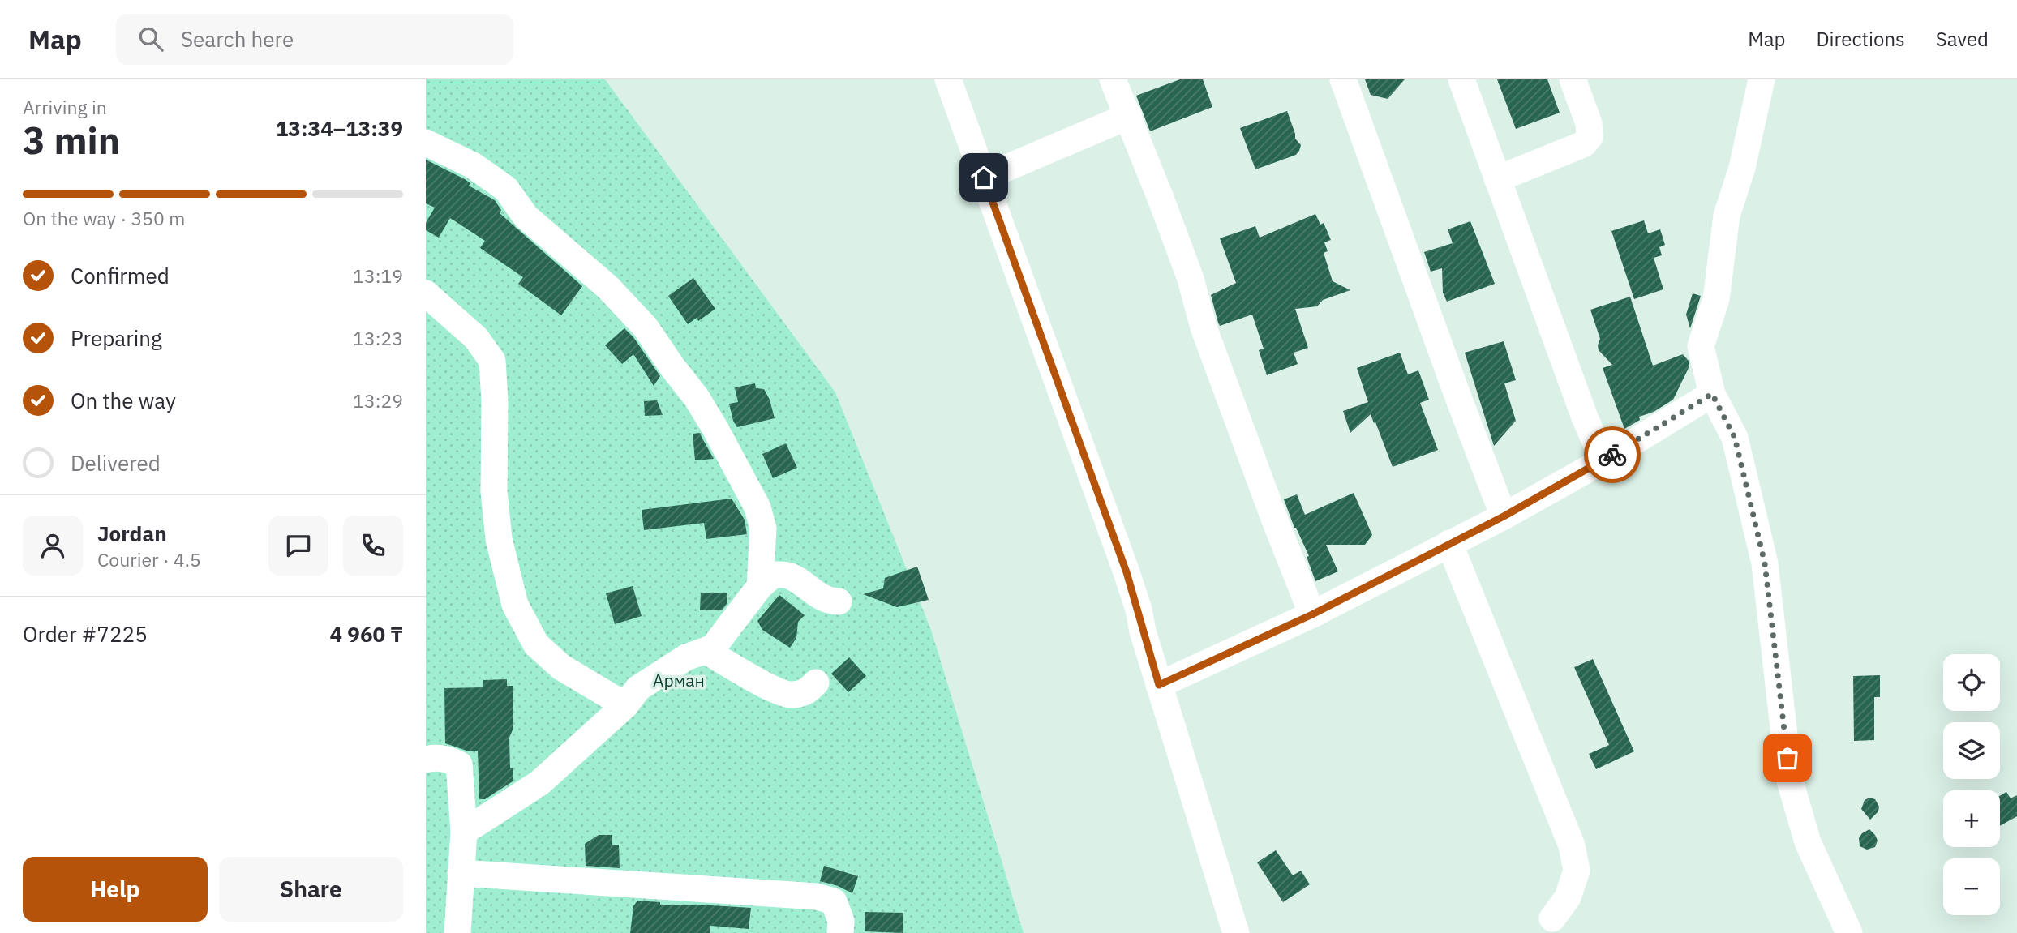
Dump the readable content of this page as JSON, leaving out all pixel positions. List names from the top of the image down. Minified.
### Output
{"parks":["Арман"],"page":{"header":"Map","search":"Search here","nav":["Map","Directions","Saved"],"heading":["3 min","Arriving in","13:34–13:39"],"panel":["Jordan","Courier · 4.5","Order #7225","4 960 ₸"],"bar":"On the way · 350 m","list":[["Confirmed","13:19"],["Preparing","13:23"],["On the way","13:29"],"Delivered"],"map_buttons":["+","−"],"buttons":["Help","Share"]}}
